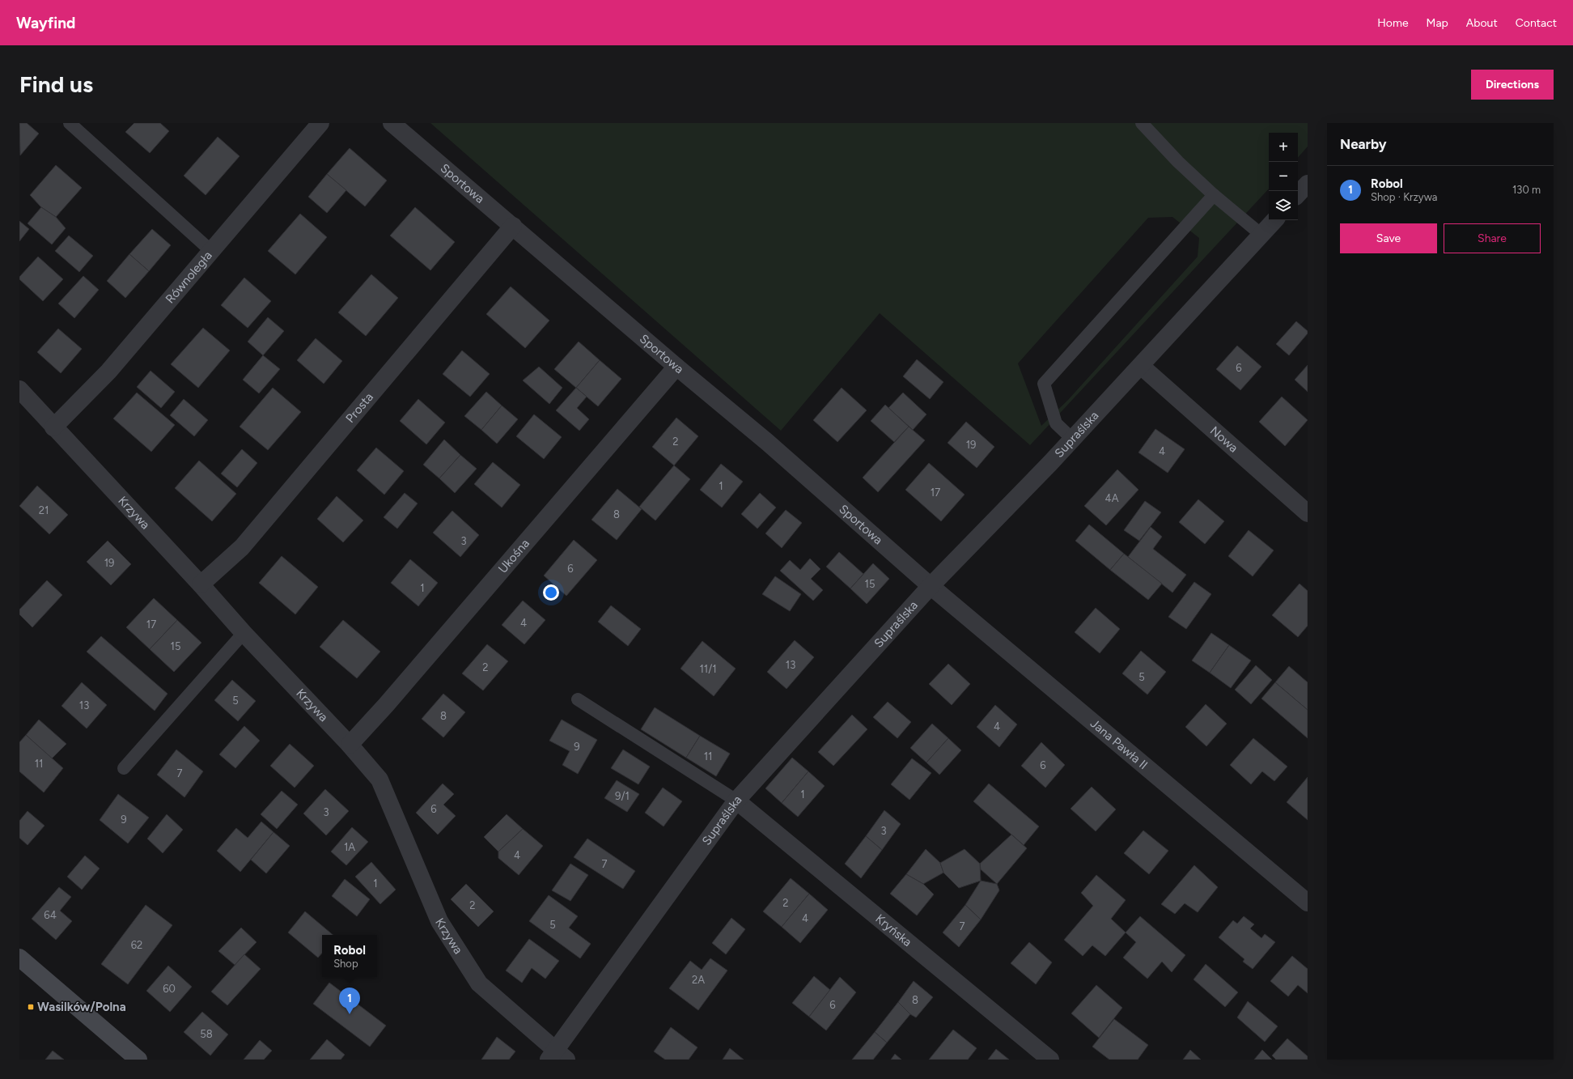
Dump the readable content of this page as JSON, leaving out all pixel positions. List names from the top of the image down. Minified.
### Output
{"streets":{"street":["Sportowa","Równoległa","Prosta","Supraślska","Nowa","Krzywa","Ukośna","Jana Pawła II","Kryńska"]},"crossings":[["Sportowa","Prosta"],["Sportowa","Supraślska"],["Sportowa","Ukośna"],["Sportowa","Jana Pawła II"],["Równoległa","Krzywa"],["Prosta","Krzywa"],["Supraślska","Nowa"],["Supraślska","Krzywa"],["Supraślska","Jana Pawła II"],["Supraślska","Kryńska"],["Krzywa","Ukośna"]],"places":{"transit":["Wasilków/Polna"]},"house_numbers":["6","2","19","4","1","17","4A","21","8","3","19","6","15","1","4","17","15","13","2","11/1","5","5","13","8","4","9","11","11","6","7","1","9/1","6","3","9","3","1A","4","7","1","2","2","64","4","5","7","62","2A","60","8","6","58"],"page":{"header":"Wayfind","nav":["Home","Map","About","Contact"],"buttons":["Directions",["Save","Share"]],"title":"Find us","heading":"Nearby","map_buttons":["+","−"],"list":[{"mark":"1","name":"Robol","note":"Shop · Krzywa","value":"130 m"}],"popup":["Robol","Shop"],"pins":"1"}}
